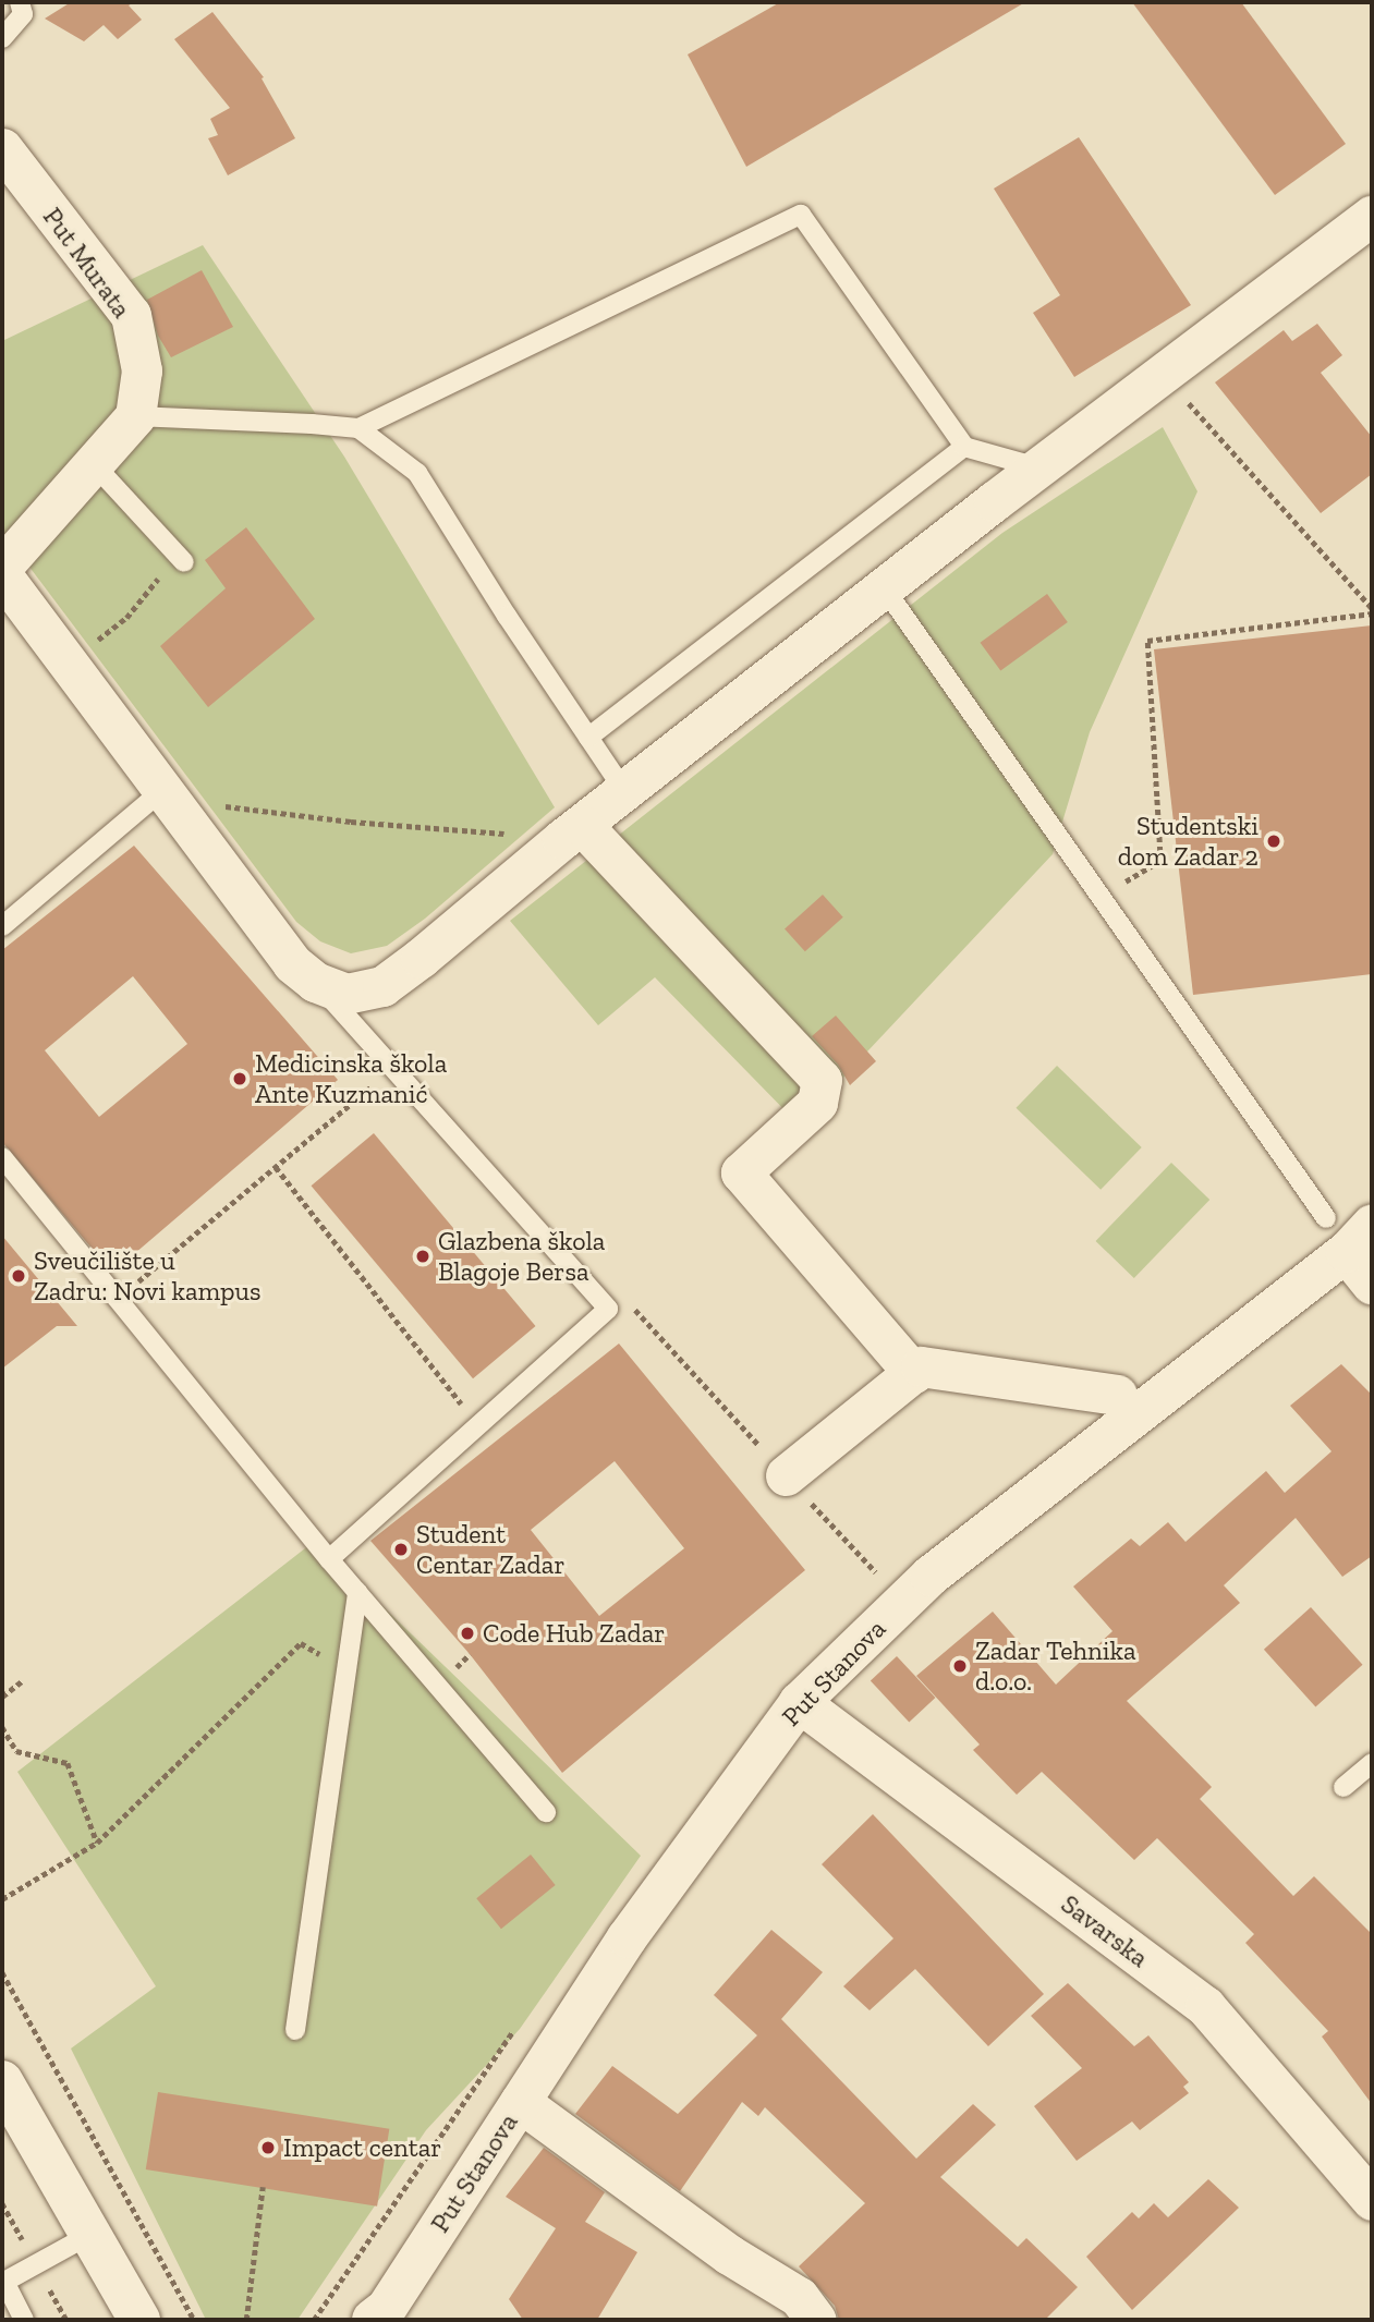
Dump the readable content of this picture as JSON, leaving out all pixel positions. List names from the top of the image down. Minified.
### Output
{"streets":{"street":["Put Murata","Put Stanova","Savarska"]},"crossings":[["Put Stanova","Savarska"]],"places":["Studentski dom Zadar 2","Medicinska škola Ante Kuzmanić","Glazbena škola Blagoje Bersa","Sveučilište u Zadru: Novi kampus","Student Centar Zadar","Code Hub Zadar","Zadar Tehnika d.o.o.","Impact centar"]}
